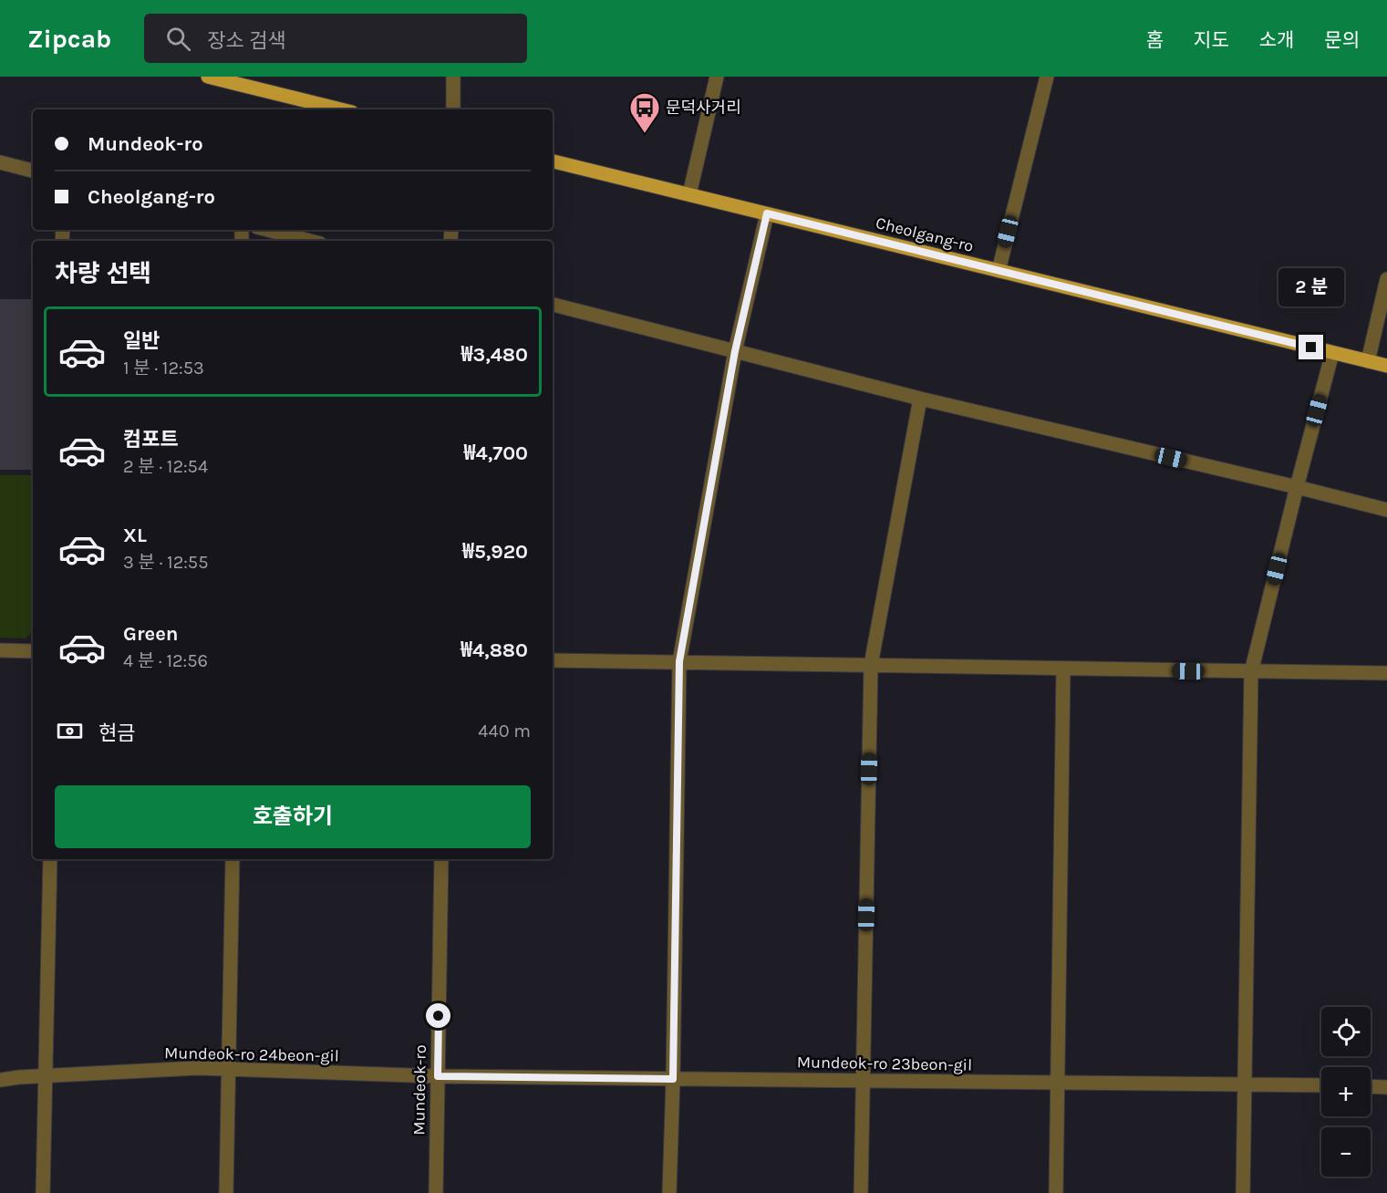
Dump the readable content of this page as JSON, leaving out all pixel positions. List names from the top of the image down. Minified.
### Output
{"streets":{"main road":["Cheolgang-ro"],"street":["Mundeok-ro 24beon-gil","Mundeok-ro 23beon-gil","Mundeok-ro"]},"crossings":[["Mundeok-ro 24beon-gil","Mundeok-ro 23beon-gil"],["Mundeok-ro 24beon-gil","Mundeok-ro"],["Mundeok-ro 23beon-gil","Mundeok-ro"]],"places":{"bus stop":["문덕사거리"]},"page":{"header":"Zipcab","search":"장소 검색","nav":["홈","지도","소개","문의"],"banner":["Mundeok-ro","Cheolgang-ro"],"heading":"차량 선택","bubble":"2 분","list":[{"name":"일반","note":"1 분 · 12:53","value":"₩3,480"},{"name":"컴포트","note":"2 분 · 12:54","value":"₩4,700"},{"name":"XL","note":"3 분 · 12:55","value":"₩5,920"},{"name":"Green","note":"4 분 · 12:56","value":"₩4,880"}],"pay":["현금","440 m"],"buttons":"호출하기","map_buttons":["+","−"]}}
